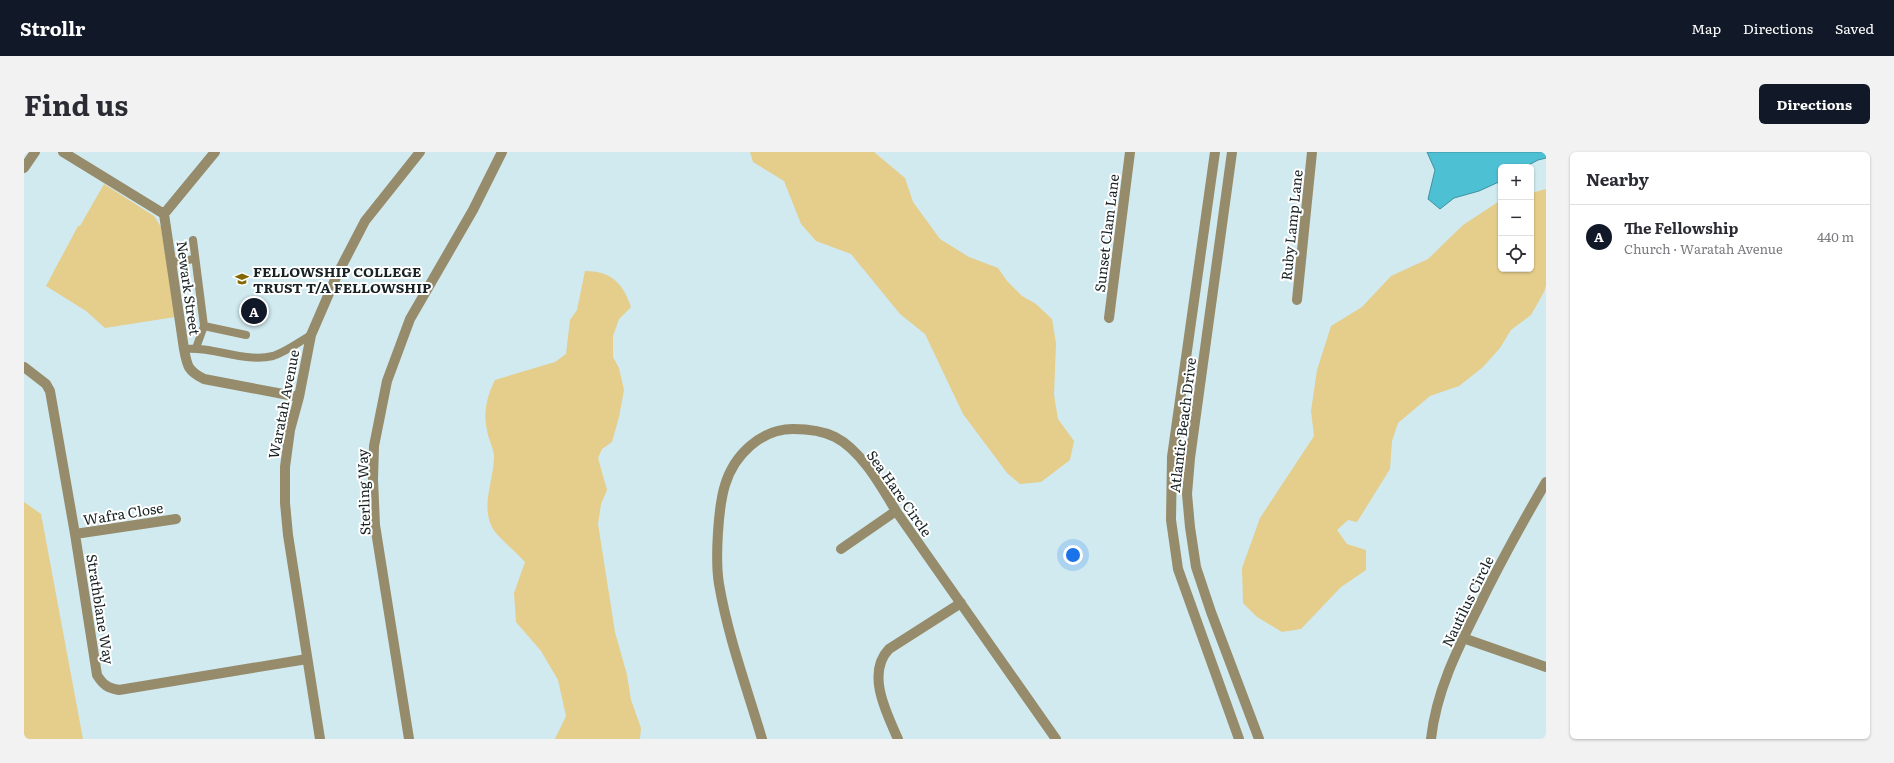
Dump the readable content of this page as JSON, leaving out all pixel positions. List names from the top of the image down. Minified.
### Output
{"streets":{"street":["Ruby Lamp Lane","Sunset Clam Lane","Newark Street","Waratah Avenue","Atlantic Beach Drive","Sterling Way","Sea Hare Circle","Wafra Close","Nautilus Circle","Strathblane Way"]},"crossings":[["Newark Street","Waratah Avenue"],["Waratah Avenue","Strathblane Way"],["Wafra Close","Strathblane Way"]],"places":{"school or university":["FELLOWSHIP COLLEGE TRUST T/A FELLOWSHIP"]},"page":{"header":"Strollr","nav":["Map","Directions","Saved"],"title":"Find us","buttons":"Directions","heading":"Nearby","map_buttons":["+","−"],"list":[{"mark":"A","name":"The Fellowship","note":"Church · Waratah Avenue","value":"440 m"}],"pins":"A"}}
